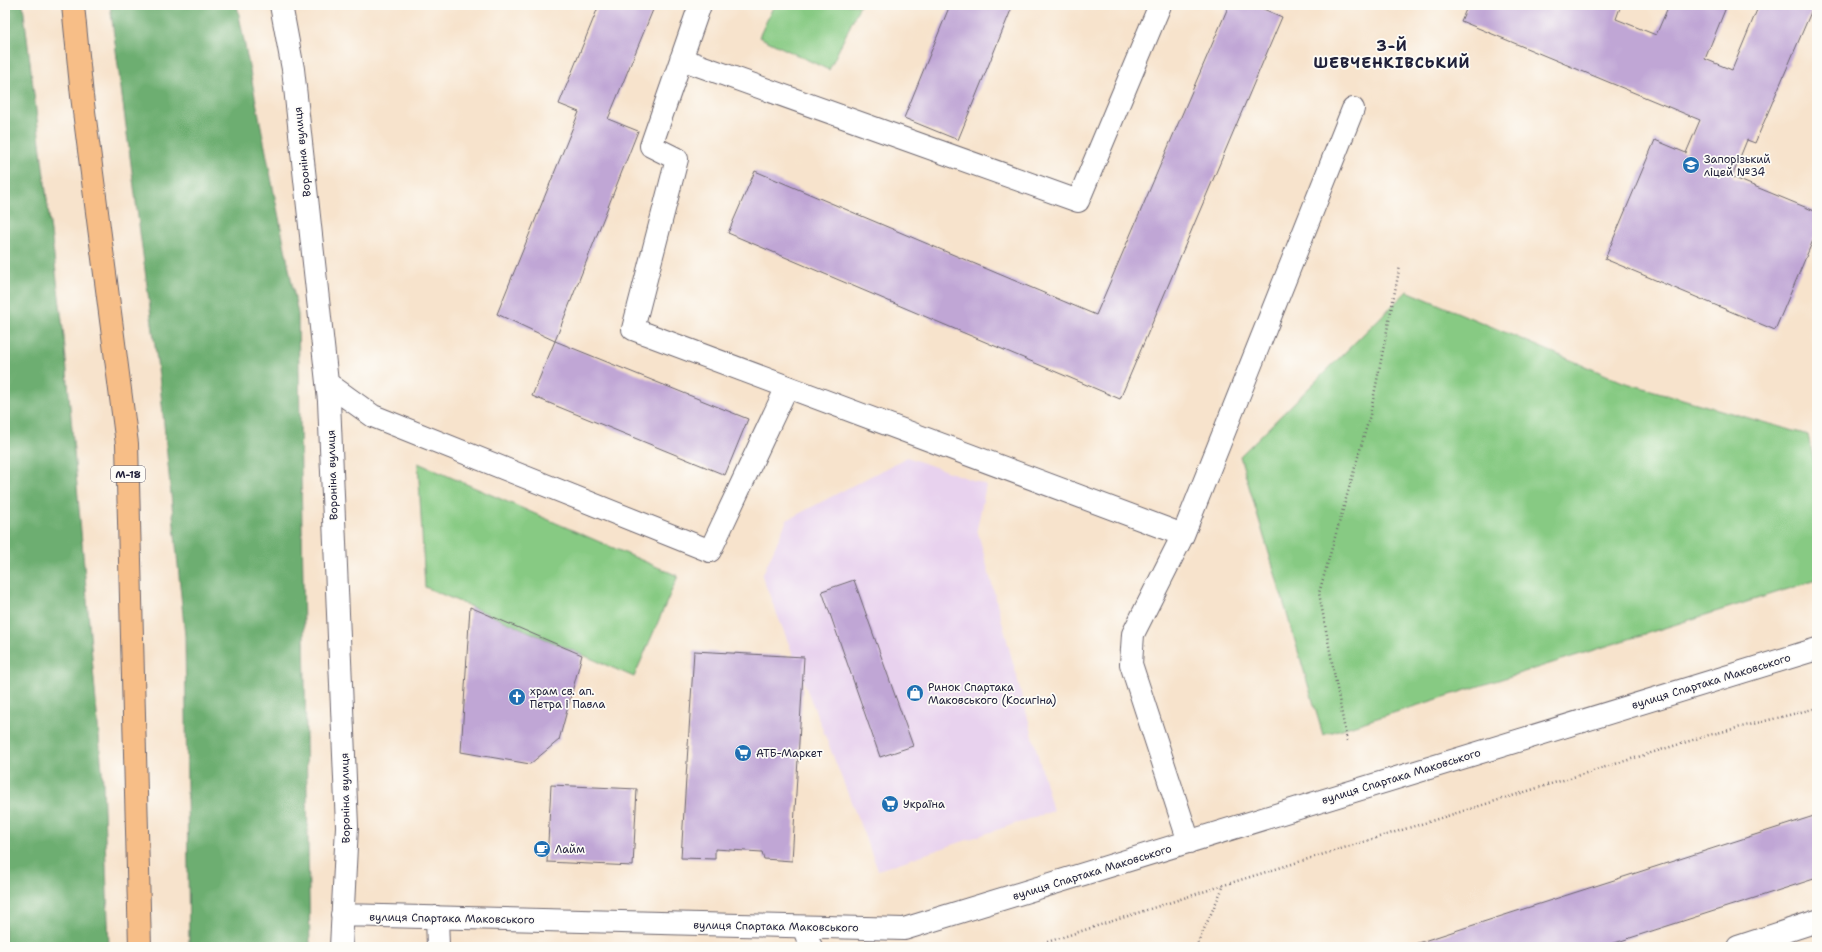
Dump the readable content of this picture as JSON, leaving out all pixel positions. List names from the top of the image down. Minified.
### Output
{"streets":{"highway":["М-18"],"street":["Вороніна вулиця","вулиця Спартака Маковського"]},"crossings":[["Вороніна вулиця","вулиця Спартака Маковського"]],"districts":["3-Й ШЕВЧЕНКІВСЬКИЙ"],"places":{"school or university":["Запорізький ліцей №34"],"shop":["Ринок Спартака Маковського (Косигіна)"],"church":["храм св. ап. Петра і Павла"],"supermarket":["АТБ-Маркет","Україна"],"cafe":["Лайм"]}}
